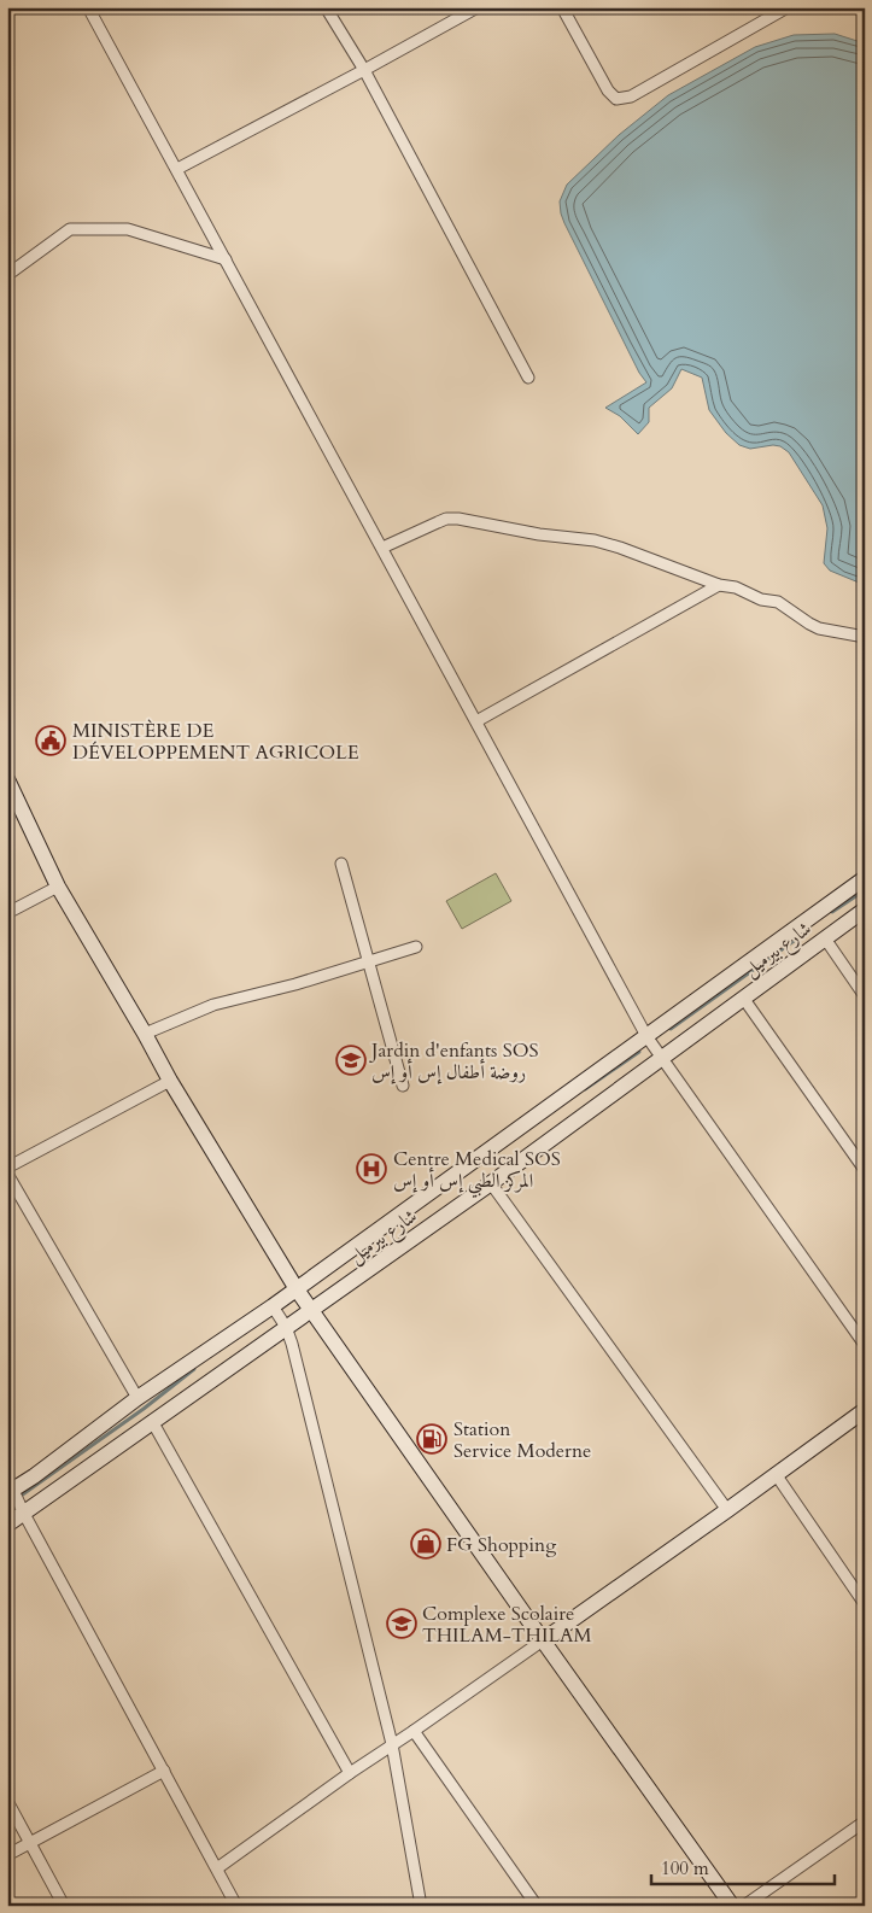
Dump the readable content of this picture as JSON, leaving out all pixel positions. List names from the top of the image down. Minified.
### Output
{"streets":{"street":["شارع بيرميل"]},"places":{"public building":["MINISTÈRE DE DÉVELOPPEMENT AGRICOLE"],"school or university":["Jardin d'enfants SOS روضة أطفال إس أو إس","Complexe Scolaire THILAM-THILAM"],"hospital":["Centre Medical SOS المركز الطبي إس أو إس"],"fuel station":["Station Service Moderne"],"shop":["FG Shopping"]},"scale_bar":"100 m"}
